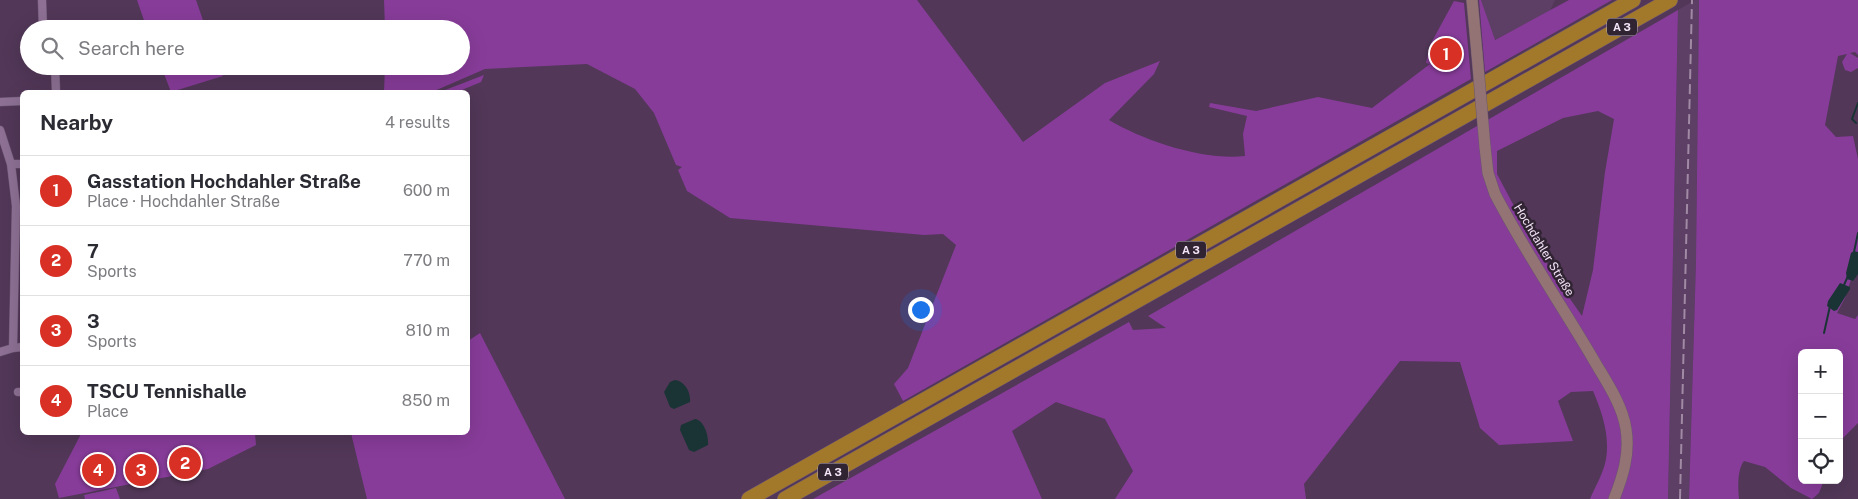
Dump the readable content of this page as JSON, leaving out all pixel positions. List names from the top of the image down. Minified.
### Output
{"streets":{"highway":["A 3"],"main road":["Hochdahler Straße"]},"page":{"search":"Search here","pins":["1","2","3","4"],"heading":["Nearby","4 results"],"list":[{"mark":"1","name":"Gasstation Hochdahler Straße","note":"Place · Hochdahler Straße","value":"600 m"},{"mark":"2","name":"7","note":"Sports","value":"770 m"},{"mark":"3","name":"3","note":"Sports","value":"810 m"},{"mark":"4","name":"TSCU Tennishalle","note":"Place","value":"850 m"}],"map_buttons":["+","−"]}}
